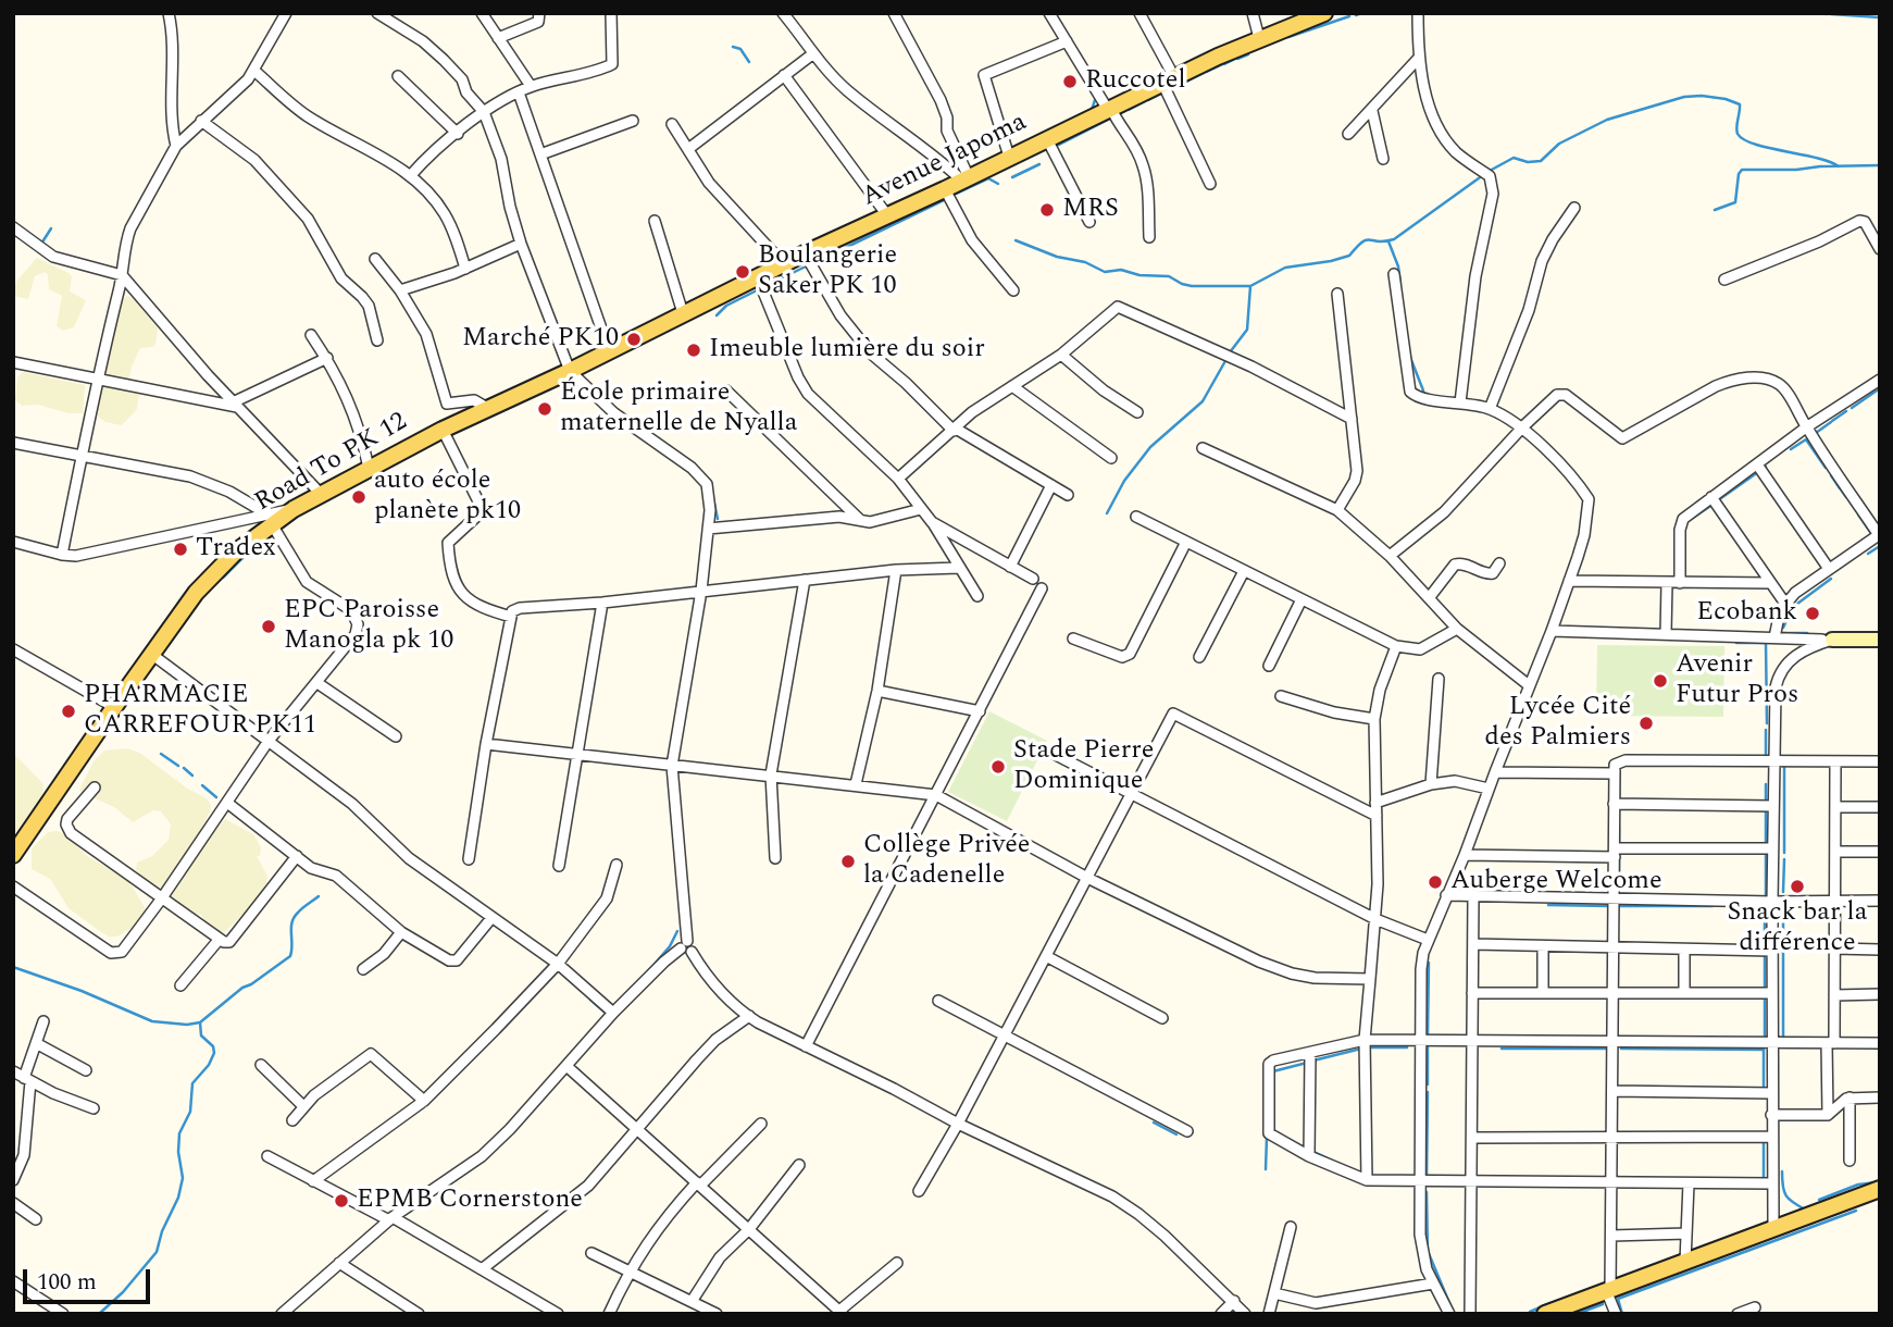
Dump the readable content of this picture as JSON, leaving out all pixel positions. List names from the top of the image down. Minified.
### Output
{"streets":{"main road":["Avenue Japoma","Road To PK 12"]},"crossings":[["Avenue Japoma","Road To PK 12"]],"places":["Ruccotel","MRS","Boulangerie Saker PK 10","Marché PK10","Imeuble lumière du soir","École primaire maternelle de Nyalla","auto école planète pk10","Tradex","Ecobank","EPC Paroisse Manogla pk 10","Avenir Futur Pros","PHARMACIE CARREFOUR PK11","Lycée Cité des Palmiers","Stade Pierre Dominique","Collège Privée la Cadenelle","Auberge Welcome","Snack bar la différence","EPMB Cornerstone"],"scale_bar":"100 m"}
